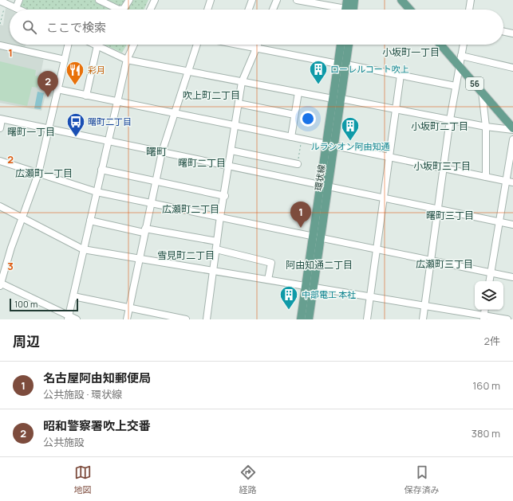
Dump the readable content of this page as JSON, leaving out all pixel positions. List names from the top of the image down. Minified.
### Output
{"streets":{"main road":["56","環状線"]},"districts":["小坂町一丁目","吹上町二丁目","小坂町二丁目","曙町一丁目","曙町","曙町二丁目","小坂町三丁目","広瀬町一丁目","広瀬町二丁目","曙町三丁目","雪見町二丁目","広瀬町三丁目","阿由知通二丁目"],"places":{"building":["ローレルコート吹上","ルラシオン阿由知通","中部電工 本社"],"restaurant":["彩月"],"bus stop":["曙町二丁目"]},"scale_bar":"100 m","page":{"search":"ここで検索","pins":["2","1"],"scale":"100 m","heading":["周辺","2件"],"list":[{"mark":"1","name":"名古屋阿由知郵便局","note":"公共施設 · 環状線","value":"160 m"},{"mark":"2","name":"昭和警察署吹上交番","note":"公共施設","value":"380 m"}],"nav":["地図","経路","保存済み"]},"grid":{"rows":["1","2","3"]}}
